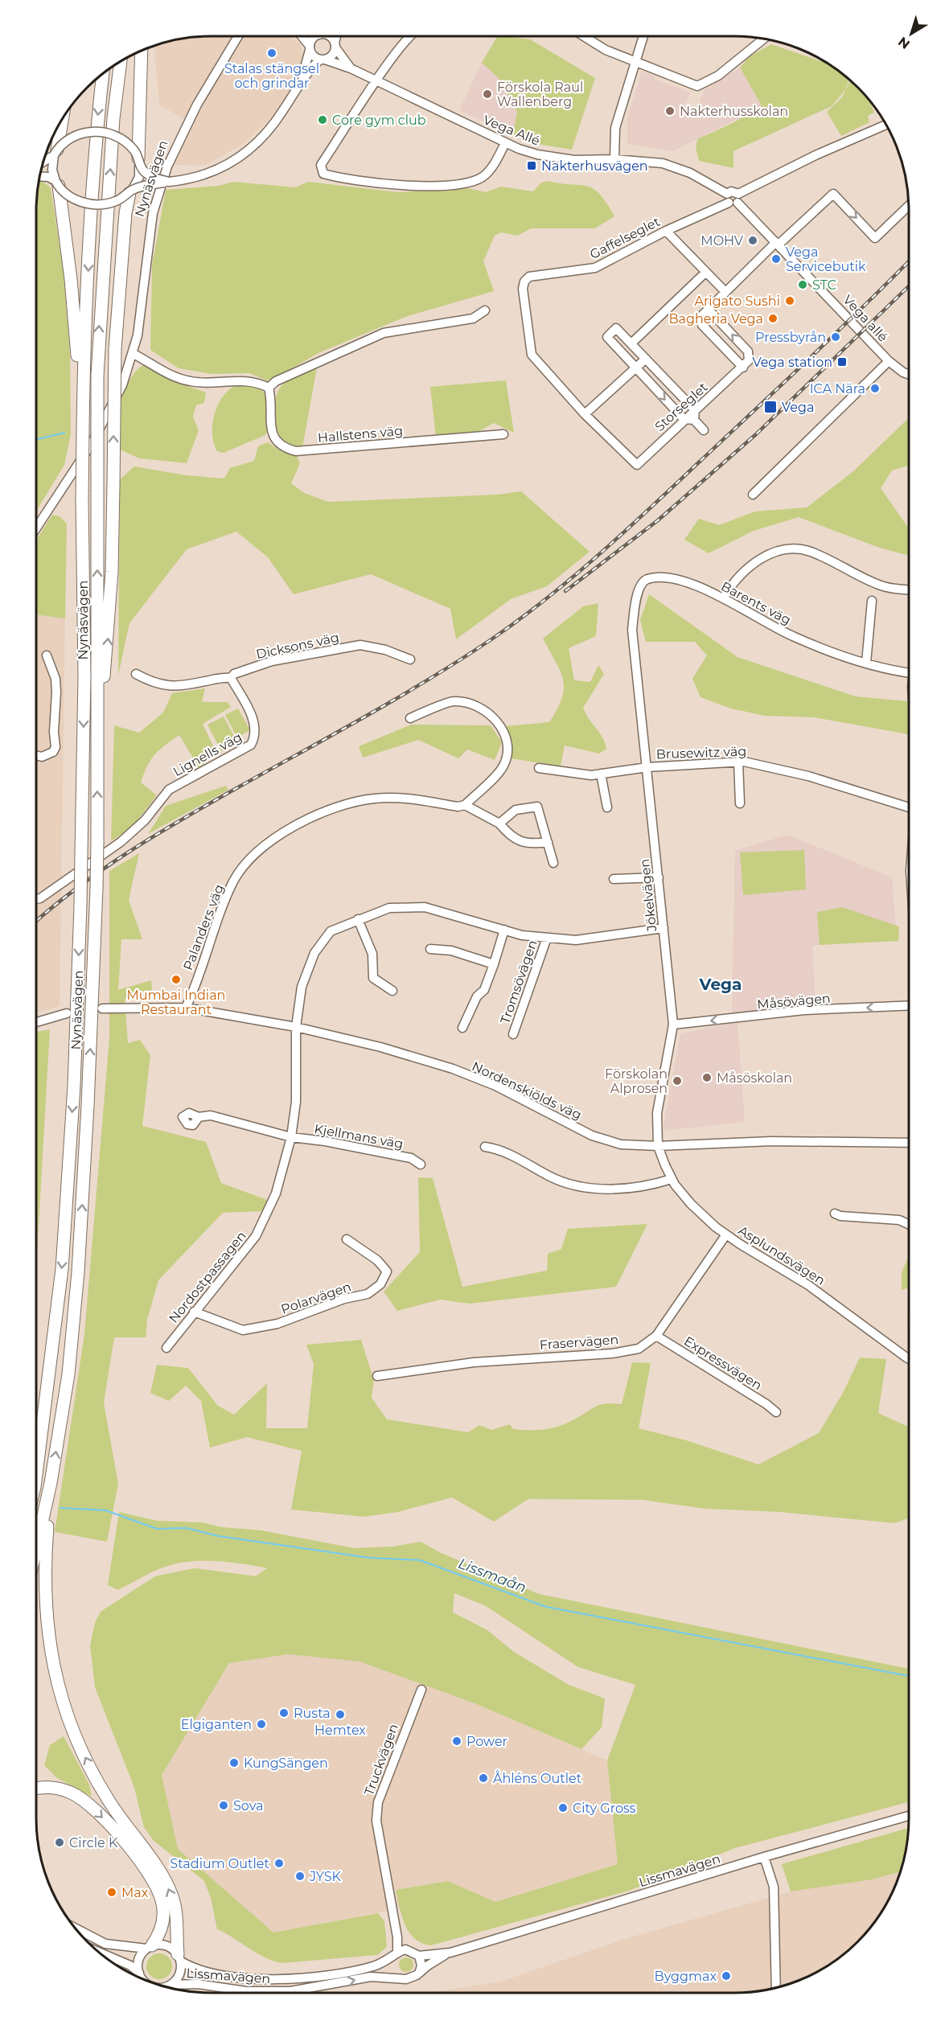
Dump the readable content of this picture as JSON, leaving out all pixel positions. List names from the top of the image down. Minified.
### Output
{"streets":{"highway":["Nynäsvägen"],"street":["Vega Allé","Gaffelseglet","Vega allé","Storseglet","Hallstens väg","Barents väg","Dicksons väg","Brusewitz väg","Lignells väg","Jökelvägen","Palanders väg","Tromsövägen","Måsövägen","Nordenskiölds väg","Kjellmans väg","Asplundsvägen","Nordostpassagen","Polarvägen","Fraservägen","Expressvägen","Truckvägen","Lissmavägen"]},"crossings":[["Vega Allé","Gaffelseglet"],["Vega Allé","Vega allé"],["Gaffelseglet","Storseglet"],["Barents väg","Jökelvägen"],["Dicksons väg","Lignells väg"],["Brusewitz väg","Jökelvägen"],["Jökelvägen","Tromsövägen"],["Jökelvägen","Måsövägen"],["Jökelvägen","Nordenskiölds väg"],["Jökelvägen","Asplundsvägen"],["Palanders väg","Nordenskiölds väg"],["Tromsövägen","Nordenskiölds väg"],["Tromsövägen","Nordostpassagen"],["Nordenskiölds väg","Asplundsvägen"],["Nordenskiölds väg","Nordostpassagen"],["Kjellmans väg","Nordostpassagen"],["Asplundsvägen","Fraservägen"],["Nordostpassagen","Polarvägen"],["Fraservägen","Expressvägen"],["Truckvägen","Lissmavägen"]],"one_way":["Måsövägen"],"districts":["Vega"],"water":["Lissmaån"],"places":{"other":["Stalas stängsel och grindar","Förskola Raul Wallenberg","Nakterhusskolan","Core gym club","MOHV","Vega Servicebutik","STC","Arigato Sushi","Bagheria Vega","Pressbyrån","ICA Nära","Mumbai Indian Restaurant","Måsöskolan","Förskolan Alprosen","Rusta","Hemtex","Elgiganten","Power","KungSängen","Åhléns Outlet","Sova","City Gross","Circle K","Stadium Outlet","JYSK","Max","Byggmax"],"transit":["Nakterhusvägen","Vega station","Vega"]},"north":"bottom left"}
